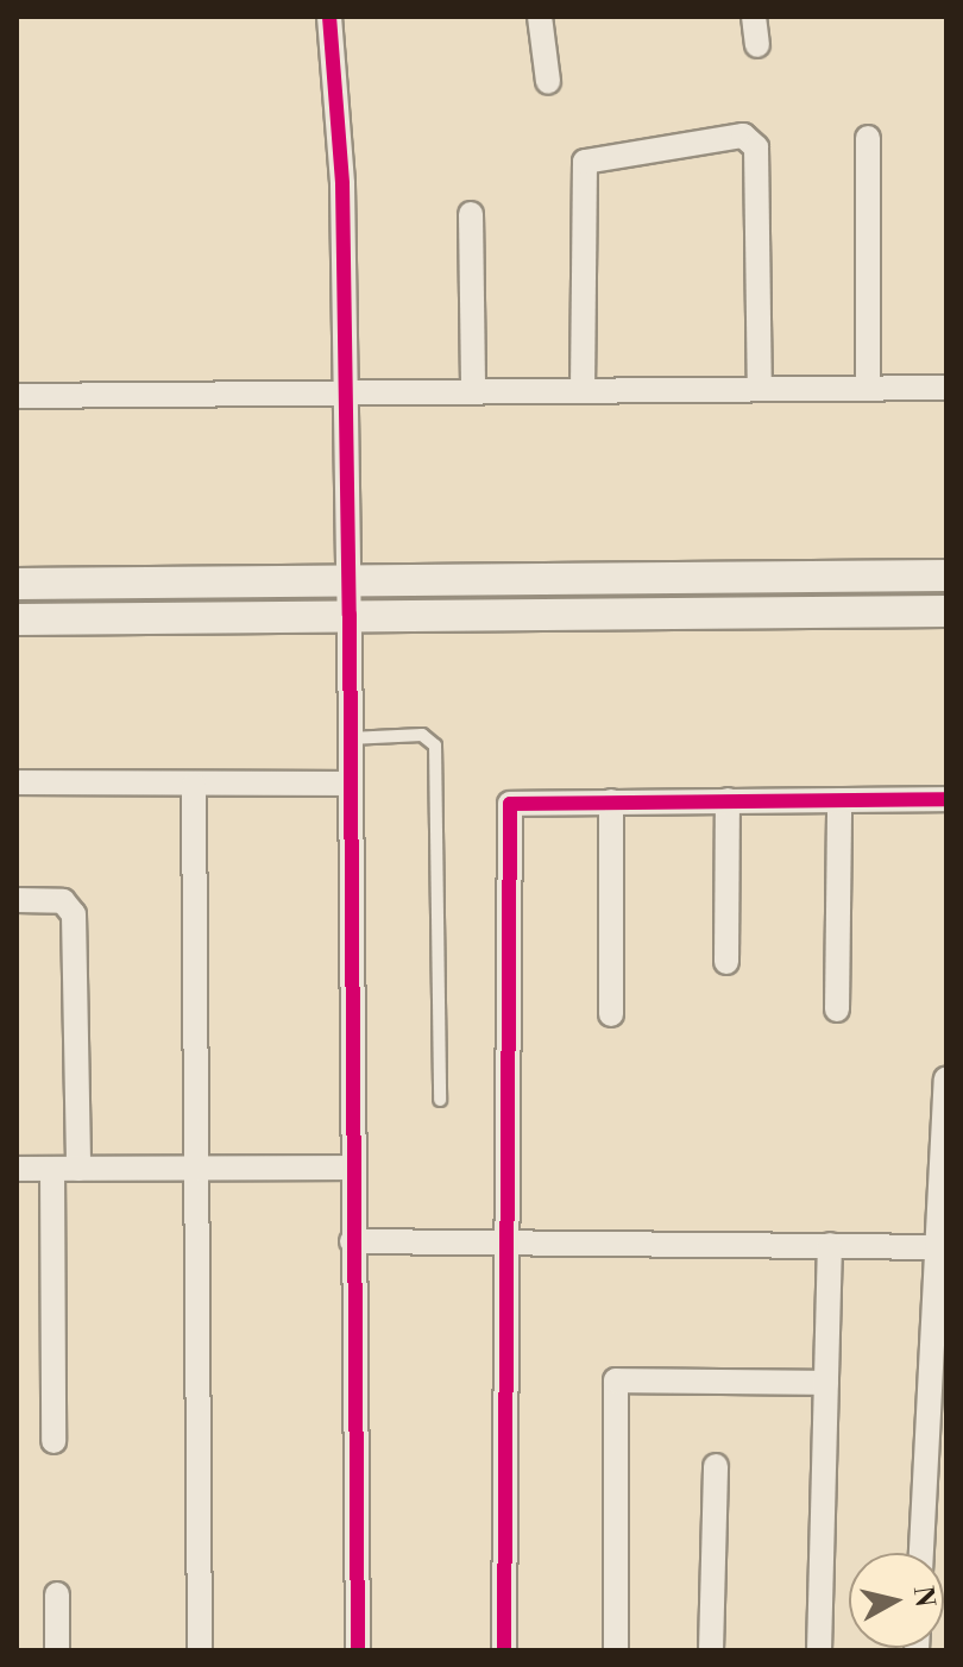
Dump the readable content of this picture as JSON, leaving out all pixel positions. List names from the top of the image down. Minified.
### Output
{"north":"right"}
